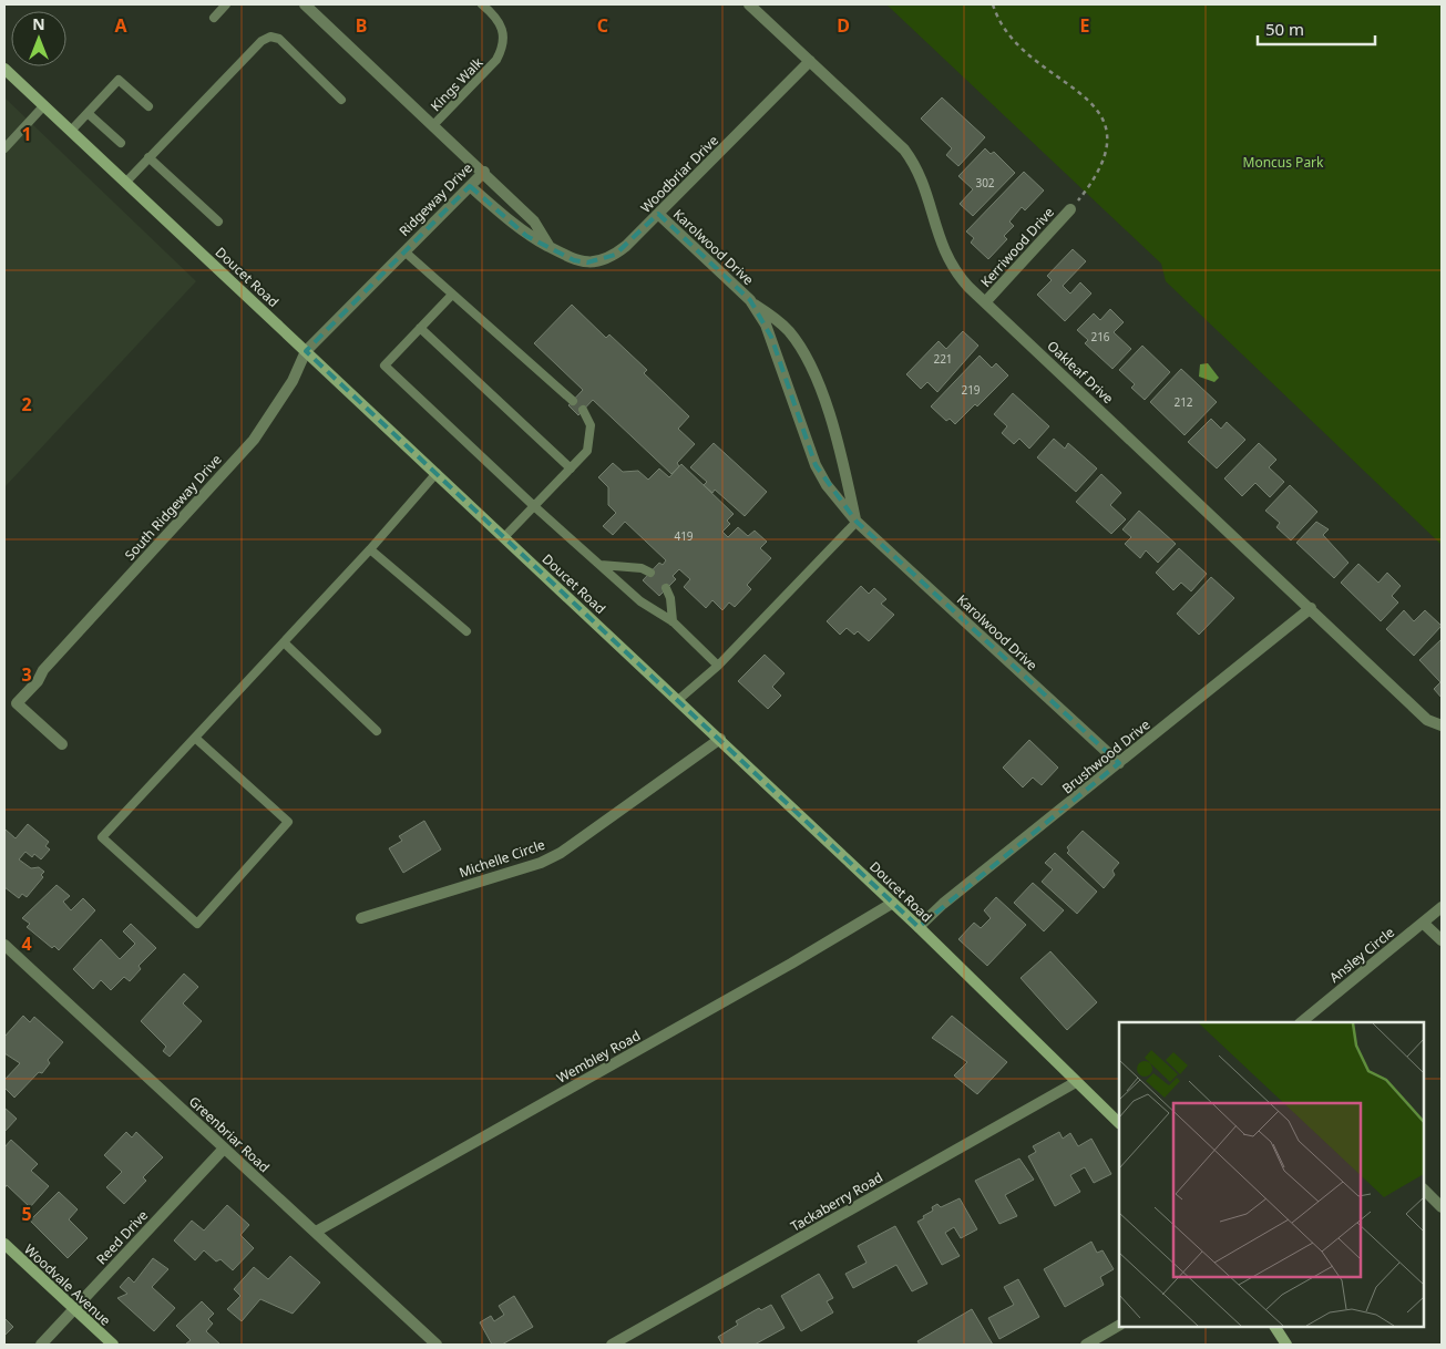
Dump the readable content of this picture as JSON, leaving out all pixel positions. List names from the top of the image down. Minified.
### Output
{"streets":{"street":["Woodbriar Drive","Ridgeway Drive","Karolwood Drive","Kerriwood Drive","Doucet Road","Oakleaf Drive","South Ridgeway Drive","Brushwood Drive","Michelle Circle","Ansley Circle","Wembley Road","Greenbriar Road","Tackaberry Road","Reed Drive","Woodvale Avenue"],"lane":["Kings Walk"]},"crossings":[["Kings Walk","Ridgeway Drive"],["Woodbriar Drive","Ridgeway Drive"],["Woodbriar Drive","Karolwood Drive"],["Woodbriar Drive","Oakleaf Drive"],["Ridgeway Drive","Doucet Road"],["Ridgeway Drive","South Ridgeway Drive"],["Karolwood Drive","Brushwood Drive"],["Kerriwood Drive","Oakleaf Drive"],["Doucet Road","South Ridgeway Drive"],["Doucet Road","Brushwood Drive"],["Doucet Road","Michelle Circle"],["Doucet Road","Wembley Road"],["Doucet Road","Tackaberry Road"],["Oakleaf Drive","Brushwood Drive"],["Wembley Road","Greenbriar Road"],["Greenbriar Road","Reed Drive"],["Reed Drive","Woodvale Avenue"]],"parks":["Moncus Park"],"house_numbers":["302","216","221","219","212","419"],"scale_bar":"50 m","north":"top","grid":{"columns":["A","B","C","D","E"],"rows":["1","2","3","4","5"]}}
